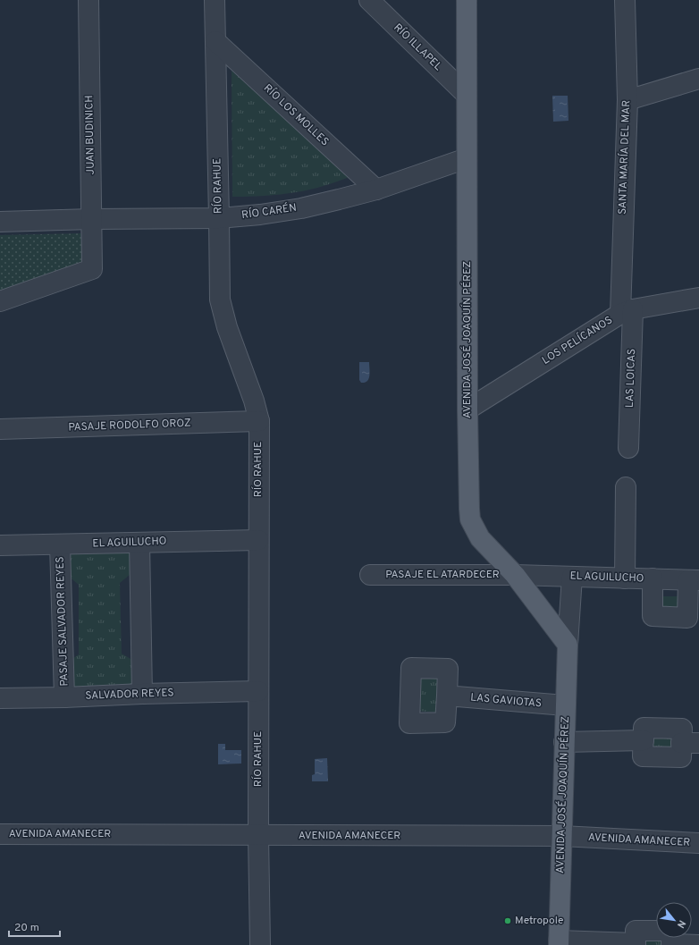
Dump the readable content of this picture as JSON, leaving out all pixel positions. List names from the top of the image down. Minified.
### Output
{"streets":{"main road":["AVENIDA JOSÉ JOAQUÍN PÉREZ"],"street":["RÍO ILLAPEL","RÍO LOS MOLLES","JUAN BUDINICH","SANTA MARÍA DEL MAR","RÍO RAHUE","RÍO CARÉN","LOS PELÍCANOS","LAS LOICAS","PASAJE RODOLFO OROZ","EL AGUILUCHO","PASAJE EL ATARDECER","PASAJE SALVADOR REYES","SALVADOR REYES","LAS GAVIOTAS","AVENIDA AMANECER"]},"crossings":[["RÍO ILLAPEL","AVENIDA JOSÉ JOAQUÍN PÉREZ"],["RÍO LOS MOLLES","RÍO RAHUE"],["RÍO LOS MOLLES","RÍO CARÉN"],["JUAN BUDINICH","RÍO CARÉN"],["SANTA MARÍA DEL MAR","LOS PELÍCANOS"],["SANTA MARÍA DEL MAR","LAS LOICAS"],["RÍO RAHUE","RÍO CARÉN"],["RÍO RAHUE","PASAJE RODOLFO OROZ"],["RÍO RAHUE","EL AGUILUCHO"],["RÍO RAHUE","SALVADOR REYES"],["RÍO RAHUE","AVENIDA AMANECER"],["RÍO CARÉN","AVENIDA JOSÉ JOAQUÍN PÉREZ"],["AVENIDA JOSÉ JOAQUÍN PÉREZ","LOS PELÍCANOS"],["AVENIDA JOSÉ JOAQUÍN PÉREZ","EL AGUILUCHO"],["AVENIDA JOSÉ JOAQUÍN PÉREZ","PASAJE EL ATARDECER"],["AVENIDA JOSÉ JOAQUÍN PÉREZ","LAS GAVIOTAS"],["AVENIDA JOSÉ JOAQUÍN PÉREZ","AVENIDA AMANECER"],["LOS PELÍCANOS","LAS LOICAS"],["EL AGUILUCHO","PASAJE EL ATARDECER"],["EL AGUILUCHO","PASAJE SALVADOR REYES"],["PASAJE SALVADOR REYES","SALVADOR REYES"]],"places":["Metropole"],"scale_bar":"20 m","north":"bottom right"}
